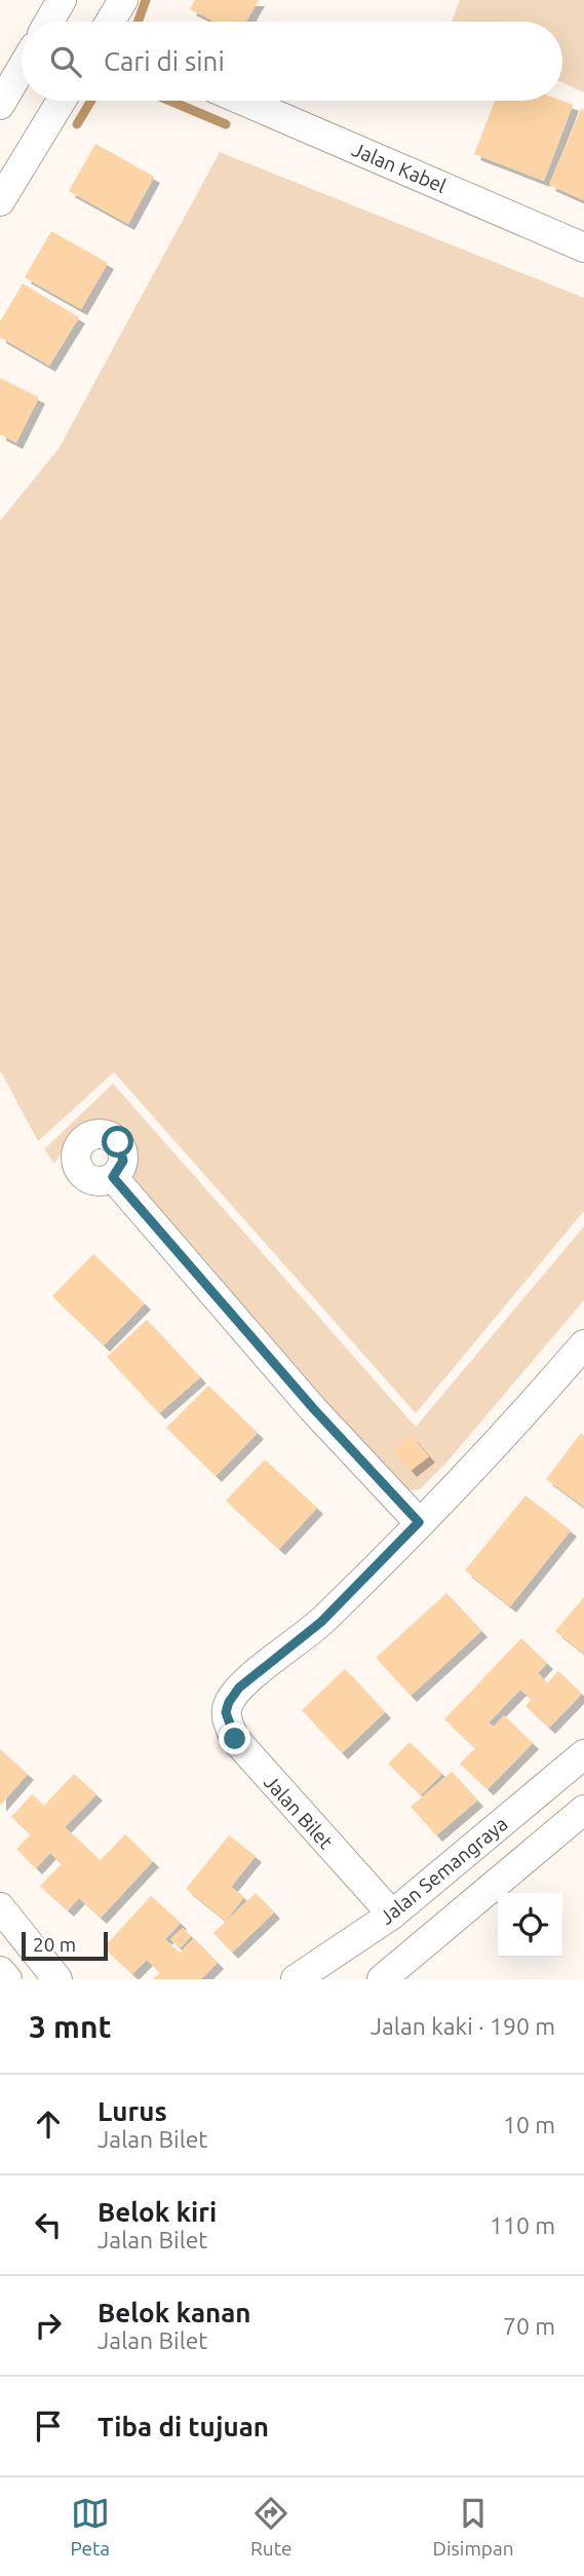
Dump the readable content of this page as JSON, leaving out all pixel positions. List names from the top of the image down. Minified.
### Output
{"streets":{"street":["Jalan Kabel","Jalan Bilet","Jalan Semangraya"]},"crossings":[["Jalan Bilet","Jalan Semangraya"]],"scale_bar":"20 m","page":{"search":"Cari di sini","scale":"20 m","heading":["3 mnt","Jalan kaki · 190 m"],"list":[["Lurus","Jalan Bilet","10 m"],["Belok kiri","Jalan Bilet","110 m"],["Belok kanan","Jalan Bilet","70 m"],"Tiba di tujuan"],"nav":["Peta","Rute","Disimpan"]}}
